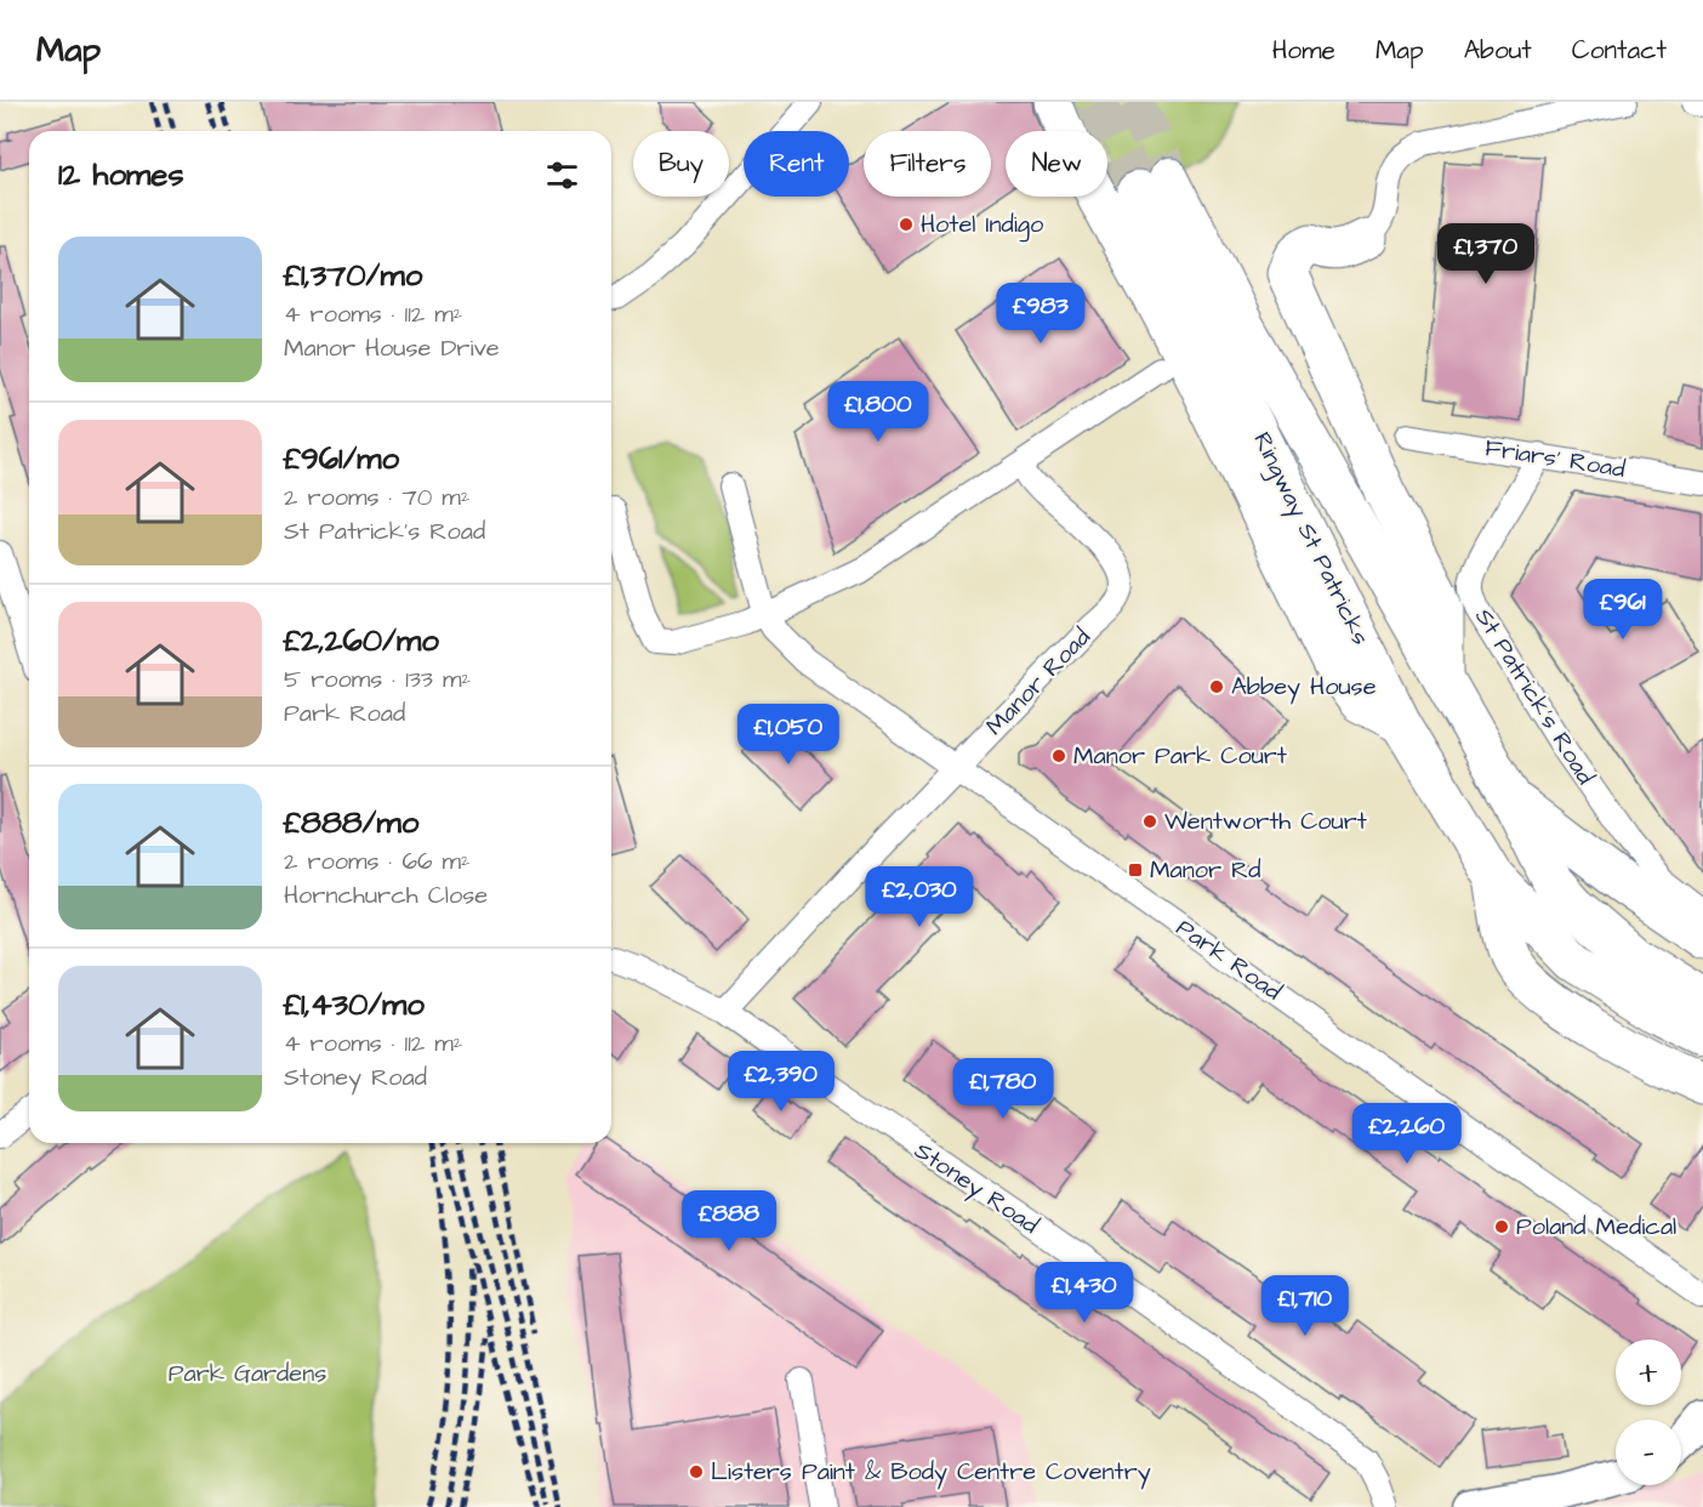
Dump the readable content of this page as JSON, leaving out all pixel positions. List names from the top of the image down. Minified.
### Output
{"streets":{"highway":["Ringway St Patricks"],"street":["Friars' Road","Manor Road","St Patrick's Road","Park Road","Stoney Road"]},"crossings":[["Friars' Road","St Patrick's Road"],["Manor Road","Park Road"],["Manor Road","Stoney Road"]],"parks":["Park Gardens"],"places":{"other":["Hotel Indigo","Abbey House","Manor Park Court","Wentworth Court","Poland Medical","Listers Paint & Body Centre Coventry"],"transit":["Manor Rd"]},"page":{"header":"Map","nav":["Home","Map","About","Contact"],"chip":["Buy","Rent","Filters","New"],"heading":"12 homes","list":[{"name":"£1,370/mo","note":"4 rooms · 112 m² · Manor House Drive"},{"name":"£961/mo","note":"2 rooms · 70 m² · St Patrick's Road"},{"name":"£2,260/mo","note":"5 rooms · 133 m² · Park Road"},{"name":"£888/mo","note":"2 rooms · 66 m² · Hornchurch Close"},{"name":"£1,430/mo","note":"4 rooms · 112 m² · Stoney Road"}],"price":["£1,370","£983","£1,800","£961","£1,050","£2,030","£2,390","£1,780","£2,260","£888","£1,430","£1,710"],"map_buttons":["+","−"]}}
